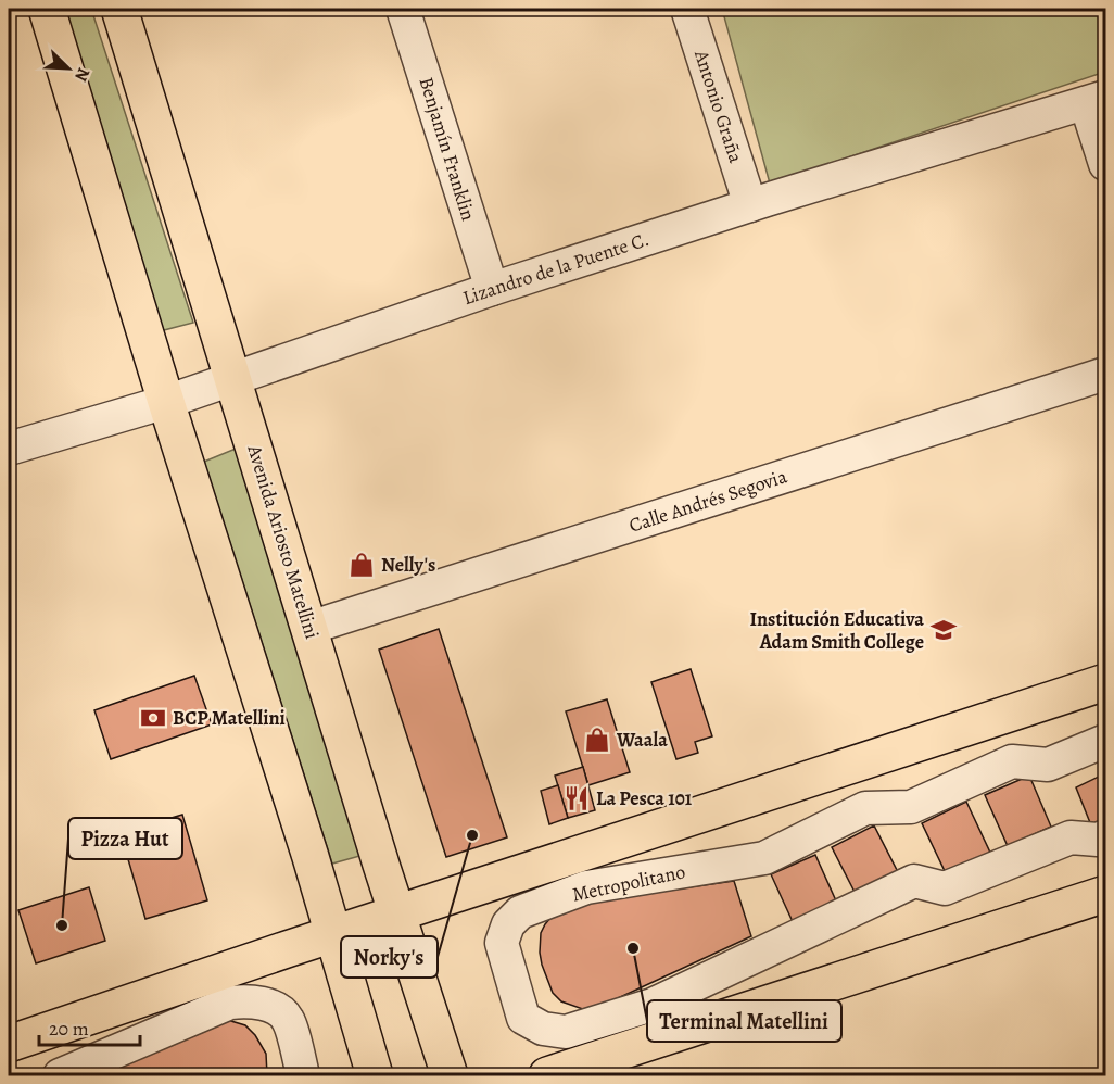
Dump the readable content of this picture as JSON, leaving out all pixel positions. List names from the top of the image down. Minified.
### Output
{"streets":{"main road":["Avenida Ariosto Matellini"],"street":["Antonio Graña","Benjamín Franklin","Lizandro de la Puente C.","Calle Andrés Segovia","Metropolitano"]},"crossings":[["Antonio Graña","Lizandro de la Puente C."],["Benjamín Franklin","Lizandro de la Puente C."],["Lizandro de la Puente C.","Avenida Ariosto Matellini"],["Calle Andrés Segovia","Avenida Ariosto Matellini"]],"places":{"shop":["Nelly's","Waala"],"school or university":["Institución Educativa Adam Smith College"],"bank":["BCP Matellini"],"restaurant":["La Pesca 101"],"other":["Norky's","Pizza Hut","Terminal Matellini"]},"scale_bar":"20 m","north":"bottom right"}
